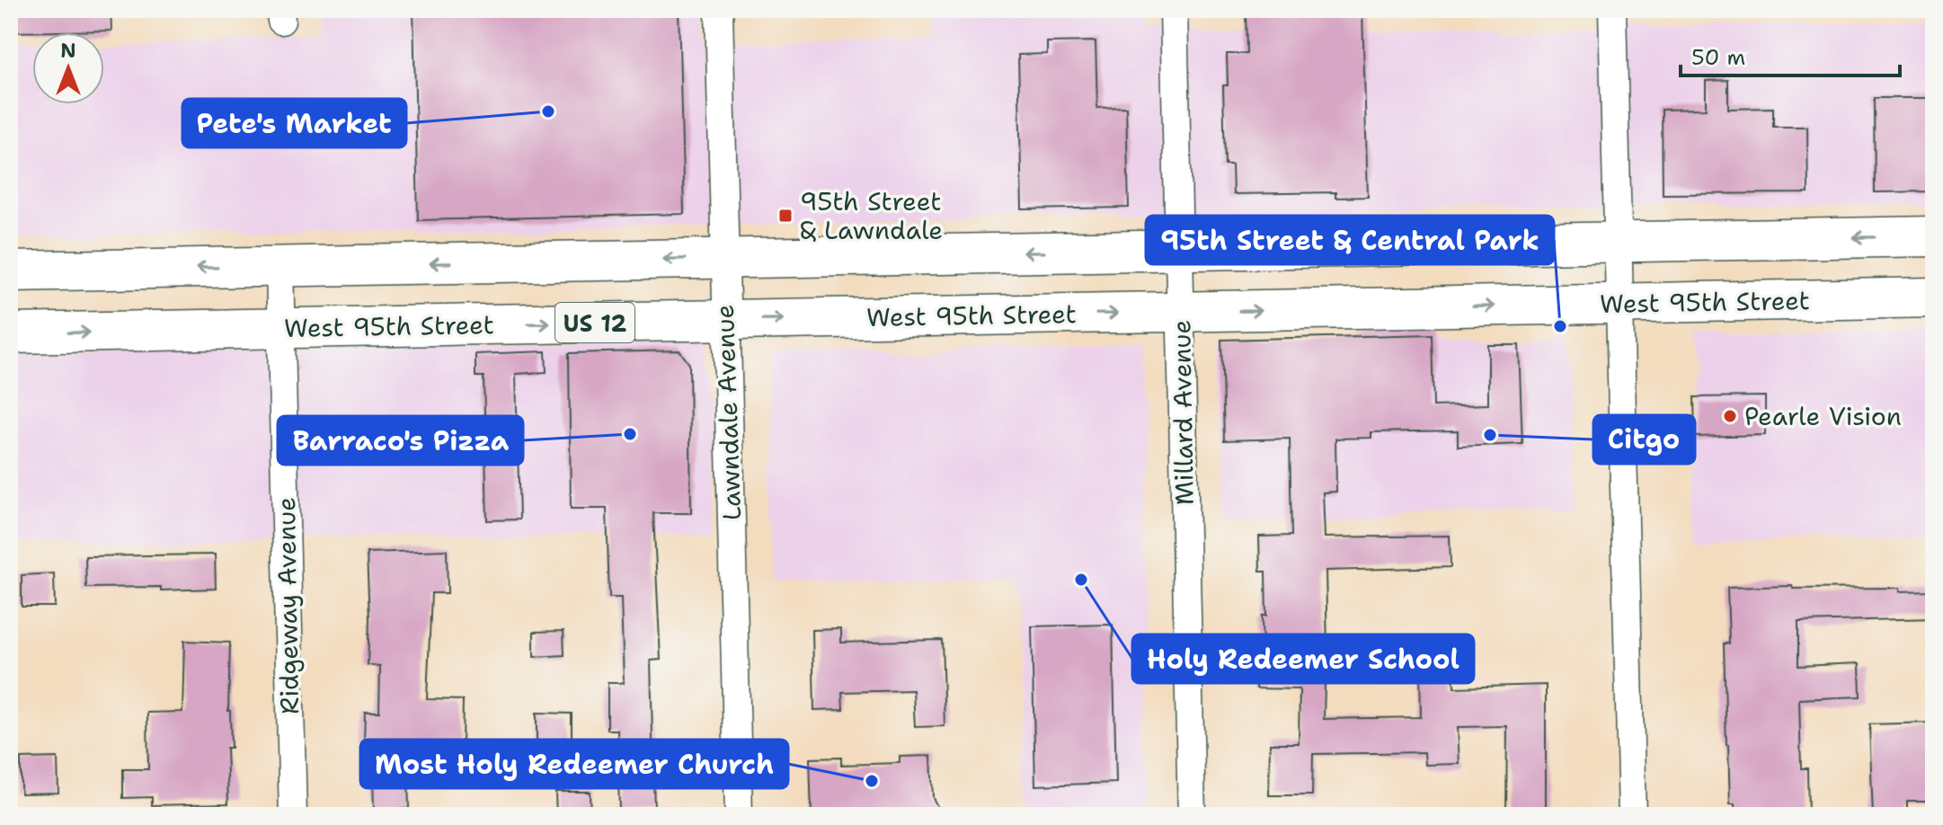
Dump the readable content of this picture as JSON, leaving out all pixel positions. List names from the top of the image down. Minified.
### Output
{"streets":{"main road":["West 95th Street","US 12"],"street":["Lawndale Avenue","Millard Avenue","Ridgeway Avenue"]},"crossings":[["West 95th Street","Lawndale Avenue"],["West 95th Street","Millard Avenue"],["West 95th Street","Ridgeway Avenue"]],"places":{"other":["Pete's Market","95th Street & Central Park","Pearle Vision","Barraco's Pizza","Citgo","Holy Redeemer School","Most Holy Redeemer Church"],"transit":["95th Street & Lawndale"]},"scale_bar":"50 m","north":"top"}
